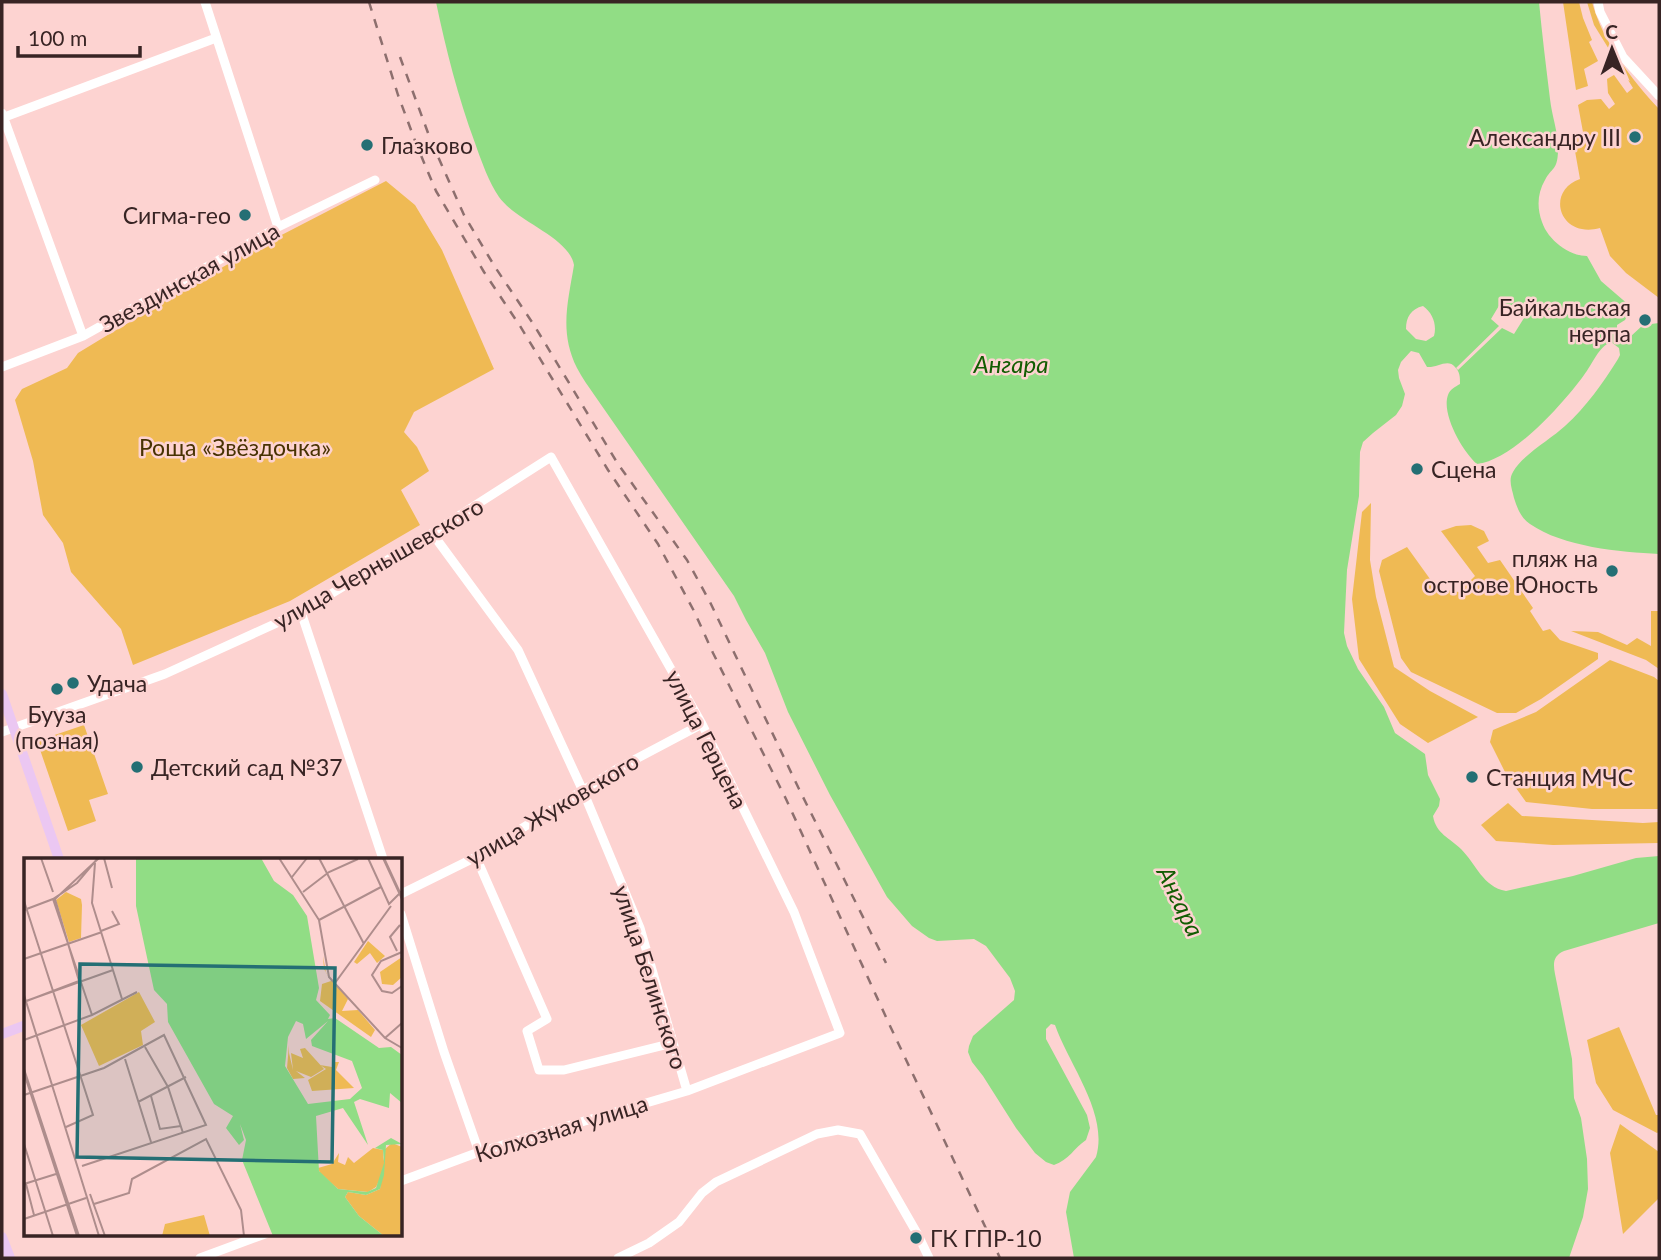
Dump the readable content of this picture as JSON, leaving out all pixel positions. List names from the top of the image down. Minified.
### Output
{"streets":{"street":["Звездинская улица","улица Чернышевского","улица Герцена","улица Жуковского","улица Белинского","Колхозная улица"]},"crossings":[["улица Чернышевского","улица Герцена"],["улица Чернышевского","улица Белинского"],["улица Герцена","улица Жуковского"],["улица Герцена","Колхозная улица"],["улица Жуковского","улица Белинского"],["улица Белинского","Колхозная улица"]],"water":["Ангара"],"parks":["Роща «Звёздочка»"],"places":["Александру III","Глазково","Сигма-гео","Байкальская нерпа","Сцена","пляж на острове Юность","Удача","Бууза (позная)","Детский сад №37","Станция МЧС","ГК ГПР-10"],"scale_bar":"100 m","north":"top"}
